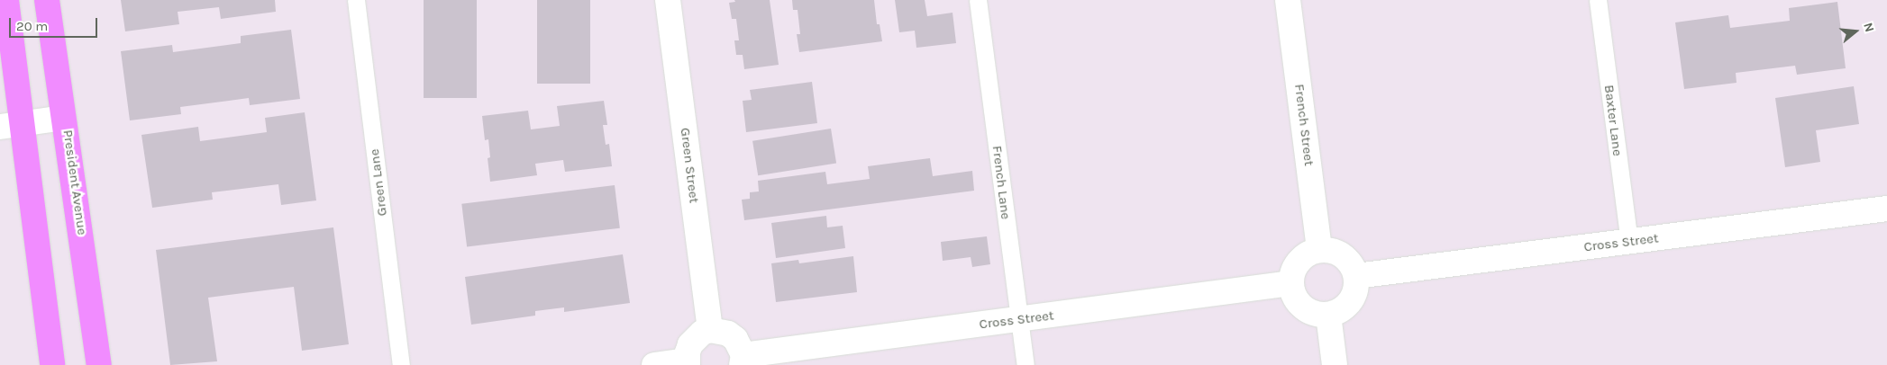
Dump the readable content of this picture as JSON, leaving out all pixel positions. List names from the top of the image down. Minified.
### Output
{"streets":{"highway":["President Avenue"],"street":["French Street","Green Street","Cross Street"],"lane":["Baxter Lane","Green Lane","French Lane"]},"crossings":[["Baxter Lane","Cross Street"],["French Street","Cross Street"],["French Lane","Cross Street"]],"scale_bar":"20 m","north":"right"}
